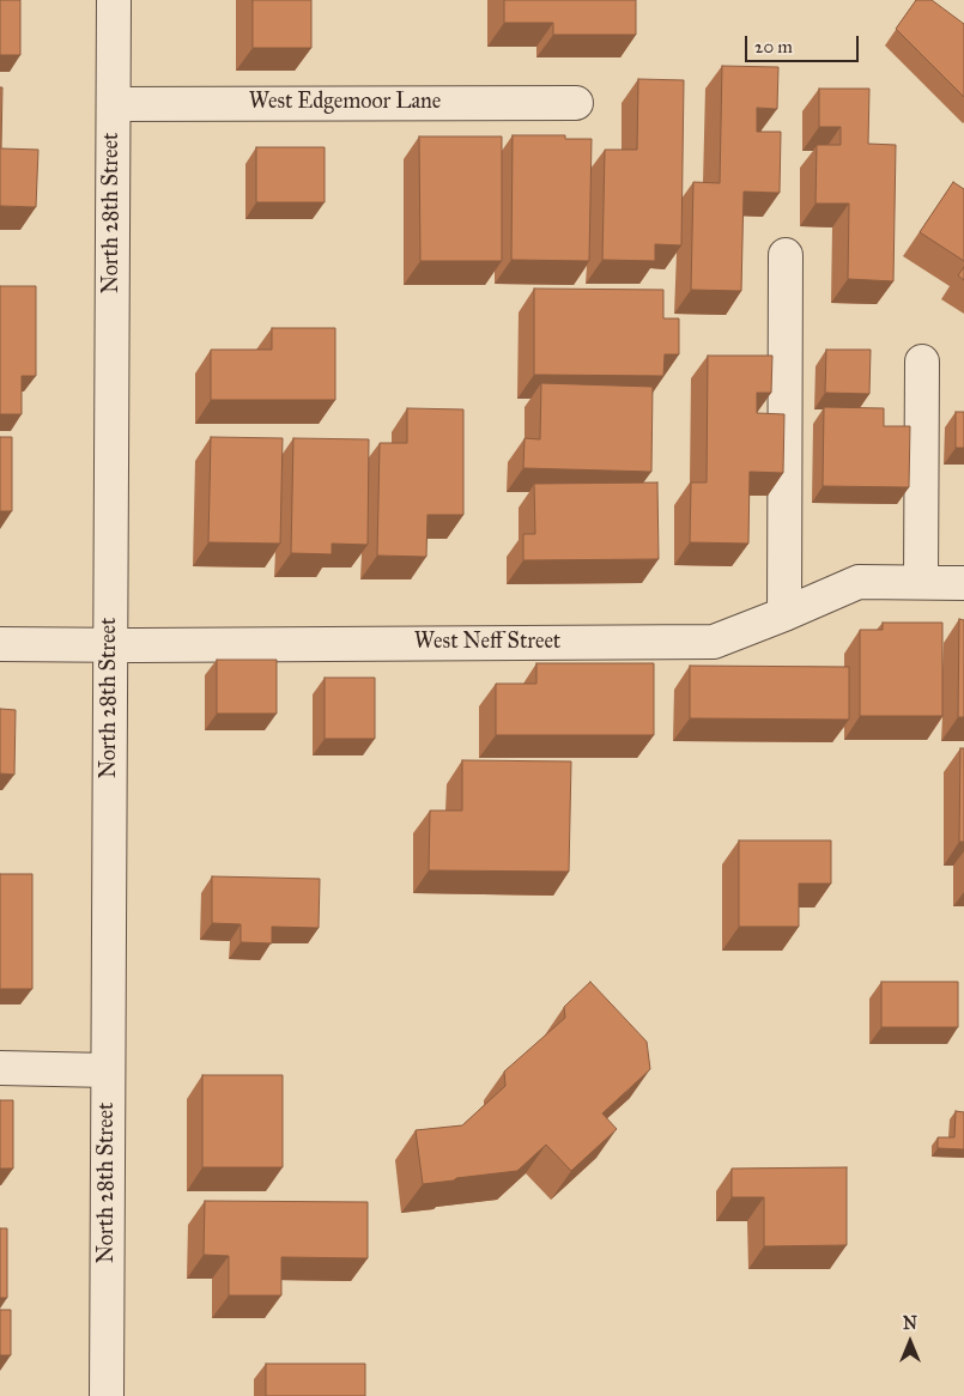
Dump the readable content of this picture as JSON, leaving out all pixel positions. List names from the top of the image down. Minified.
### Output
{"streets":{"street":["West Edgemoor Lane","North 28th Street","West Neff Street"]},"crossings":[["West Edgemoor Lane","North 28th Street"],["North 28th Street","West Neff Street"]],"scale_bar":"20 m","north":"top"}
